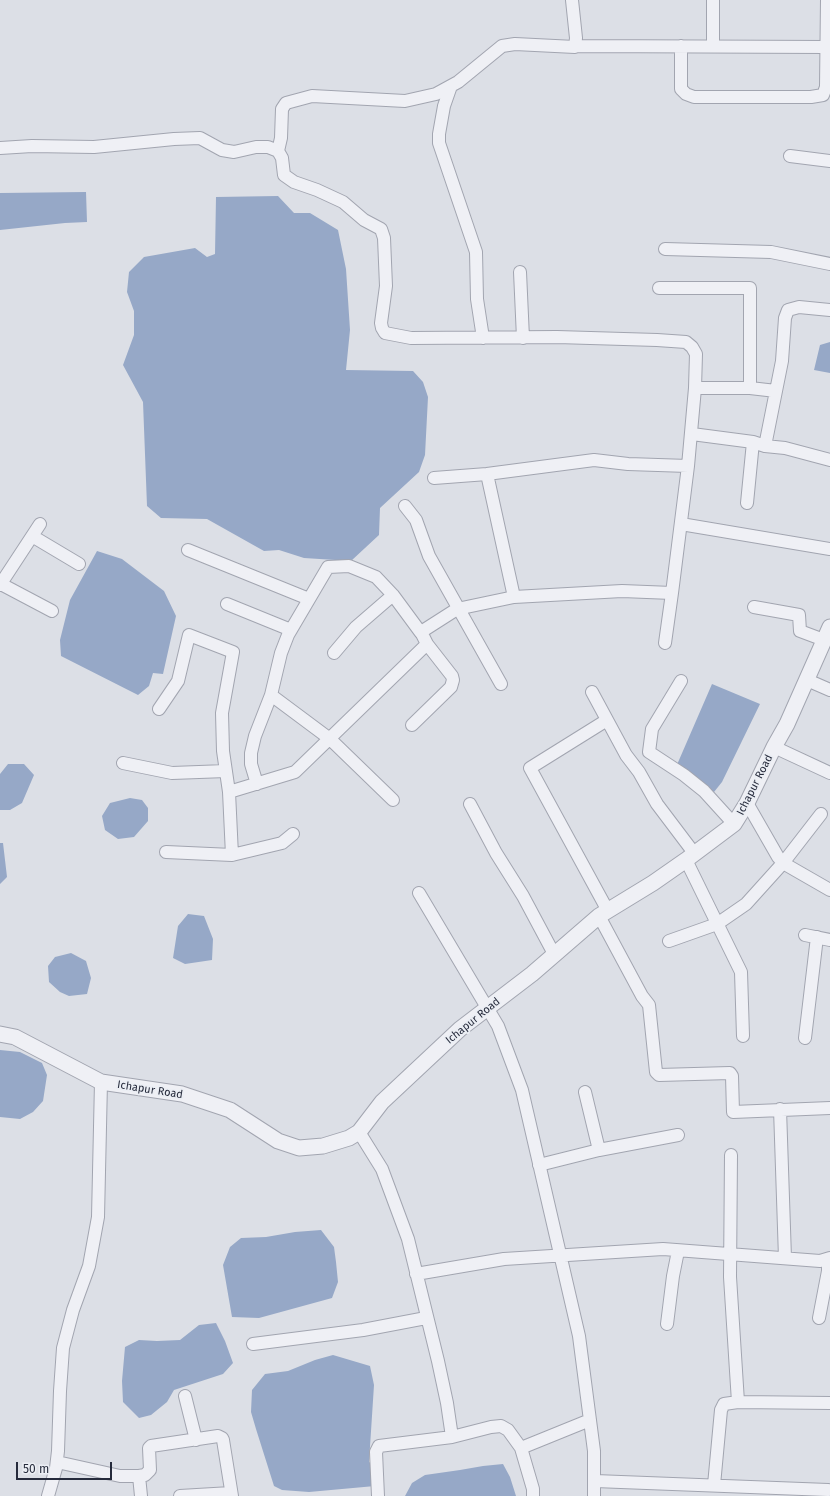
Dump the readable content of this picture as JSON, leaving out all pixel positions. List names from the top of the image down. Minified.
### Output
{"streets":{"street":["Ichapur Road"]},"scale_bar":"50 m"}
